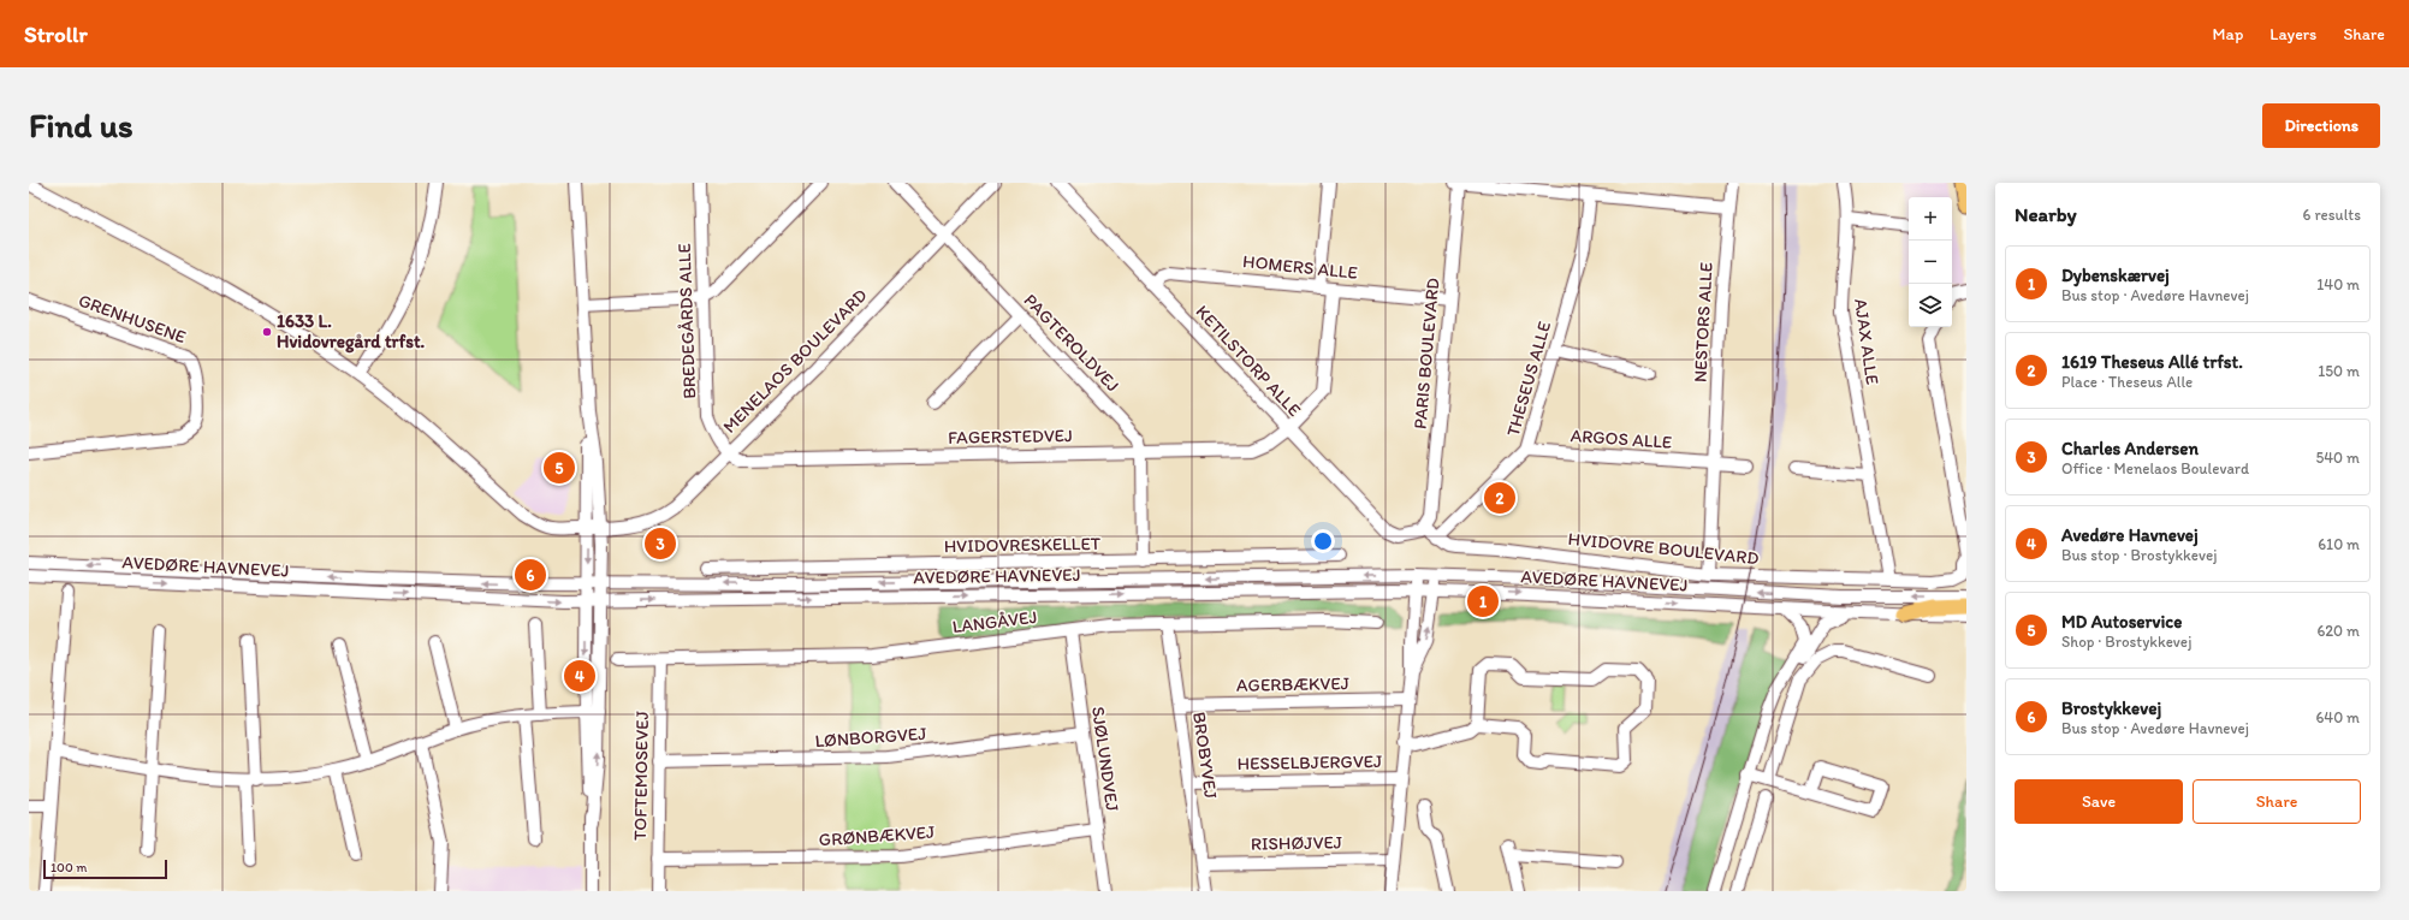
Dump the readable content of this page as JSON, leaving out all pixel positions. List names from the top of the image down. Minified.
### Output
{"streets":{"street":["HOMERS ALLE","GRENHUSENE","BREDEGÅRDS ALLE","NESTORS ALLE","AJAX ALLE","PAGTEROLDVEJ","PARIS BOULEVARD","MENELAOS BOULEVARD","KETILSTORP ALLE","THESEUS ALLE","FAGERSTEDVEJ","ARGOS ALLE","HVIDOVRESKELLET","HVIDOVRE BOULEVARD","AVEDØRE HAVNEVEJ","LANGÅVEJ","AGERBÆKVEJ","LØNBORGVEJ","BROBYVEJ","SJØLUNDVEJ","HESSELBJERGVEJ","TOFTEMOSEVEJ","GRØNBÆKVEJ","RISHØJVEJ"]},"crossings":[["HOMERS ALLE","PARIS BOULEVARD"],["HOMERS ALLE","KETILSTORP ALLE"],["HOMERS ALLE","FAGERSTEDVEJ"],["BREDEGÅRDS ALLE","MENELAOS BOULEVARD"],["BREDEGÅRDS ALLE","FAGERSTEDVEJ"],["NESTORS ALLE","ARGOS ALLE"],["NESTORS ALLE","HVIDOVRE BOULEVARD"],["AJAX ALLE","HVIDOVRE BOULEVARD"],["PAGTEROLDVEJ","MENELAOS BOULEVARD"],["PAGTEROLDVEJ","FAGERSTEDVEJ"],["PAGTEROLDVEJ","HVIDOVRESKELLET"],["PARIS BOULEVARD","KETILSTORP ALLE"],["PARIS BOULEVARD","HVIDOVRE BOULEVARD"],["MENELAOS BOULEVARD","FAGERSTEDVEJ"],["KETILSTORP ALLE","FAGERSTEDVEJ"],["KETILSTORP ALLE","HVIDOVRE BOULEVARD"],["THESEUS ALLE","ARGOS ALLE"],["THESEUS ALLE","HVIDOVRE BOULEVARD"],["LANGÅVEJ","BROBYVEJ"],["LANGÅVEJ","SJØLUNDVEJ"],["LANGÅVEJ","TOFTEMOSEVEJ"],["AGERBÆKVEJ","BROBYVEJ"],["LØNBORGVEJ","SJØLUNDVEJ"],["LØNBORGVEJ","TOFTEMOSEVEJ"],["BROBYVEJ","HESSELBJERGVEJ"],["BROBYVEJ","RISHØJVEJ"],["SJØLUNDVEJ","GRØNBÆKVEJ"],["TOFTEMOSEVEJ","GRØNBÆKVEJ"]],"places":["1633 L. Hvidovregård trfst."],"scale_bar":"100 m","page":{"header":"Strollr","nav":["Map","Layers","Share"],"buttons":["Directions",["Save","Share"]],"title":"Find us","heading":["Nearby","6 results"],"map_buttons":["+","−"],"list":[{"mark":"1","name":"Dybenskærvej","note":"Bus stop · Avedøre Havnevej","value":"140 m"},{"mark":"2","name":"1619 Theseus Allé trfst.","note":"Place · Theseus Alle","value":"150 m"},{"mark":"3","name":"Charles Andersen","note":"Office · Menelaos Boulevard","value":"540 m"},{"mark":"4","name":"Avedøre Havnevej","note":"Bus stop · Brostykkevej","value":"610 m"},{"mark":"5","name":"MD Autoservice","note":"Shop · Brostykkevej","value":"620 m"},{"mark":"6","name":"Brostykkevej","note":"Bus stop · Avedøre Havnevej","value":"640 m"}],"pins":["5","2","3","6","1","4"],"scale":"100 m"}}
